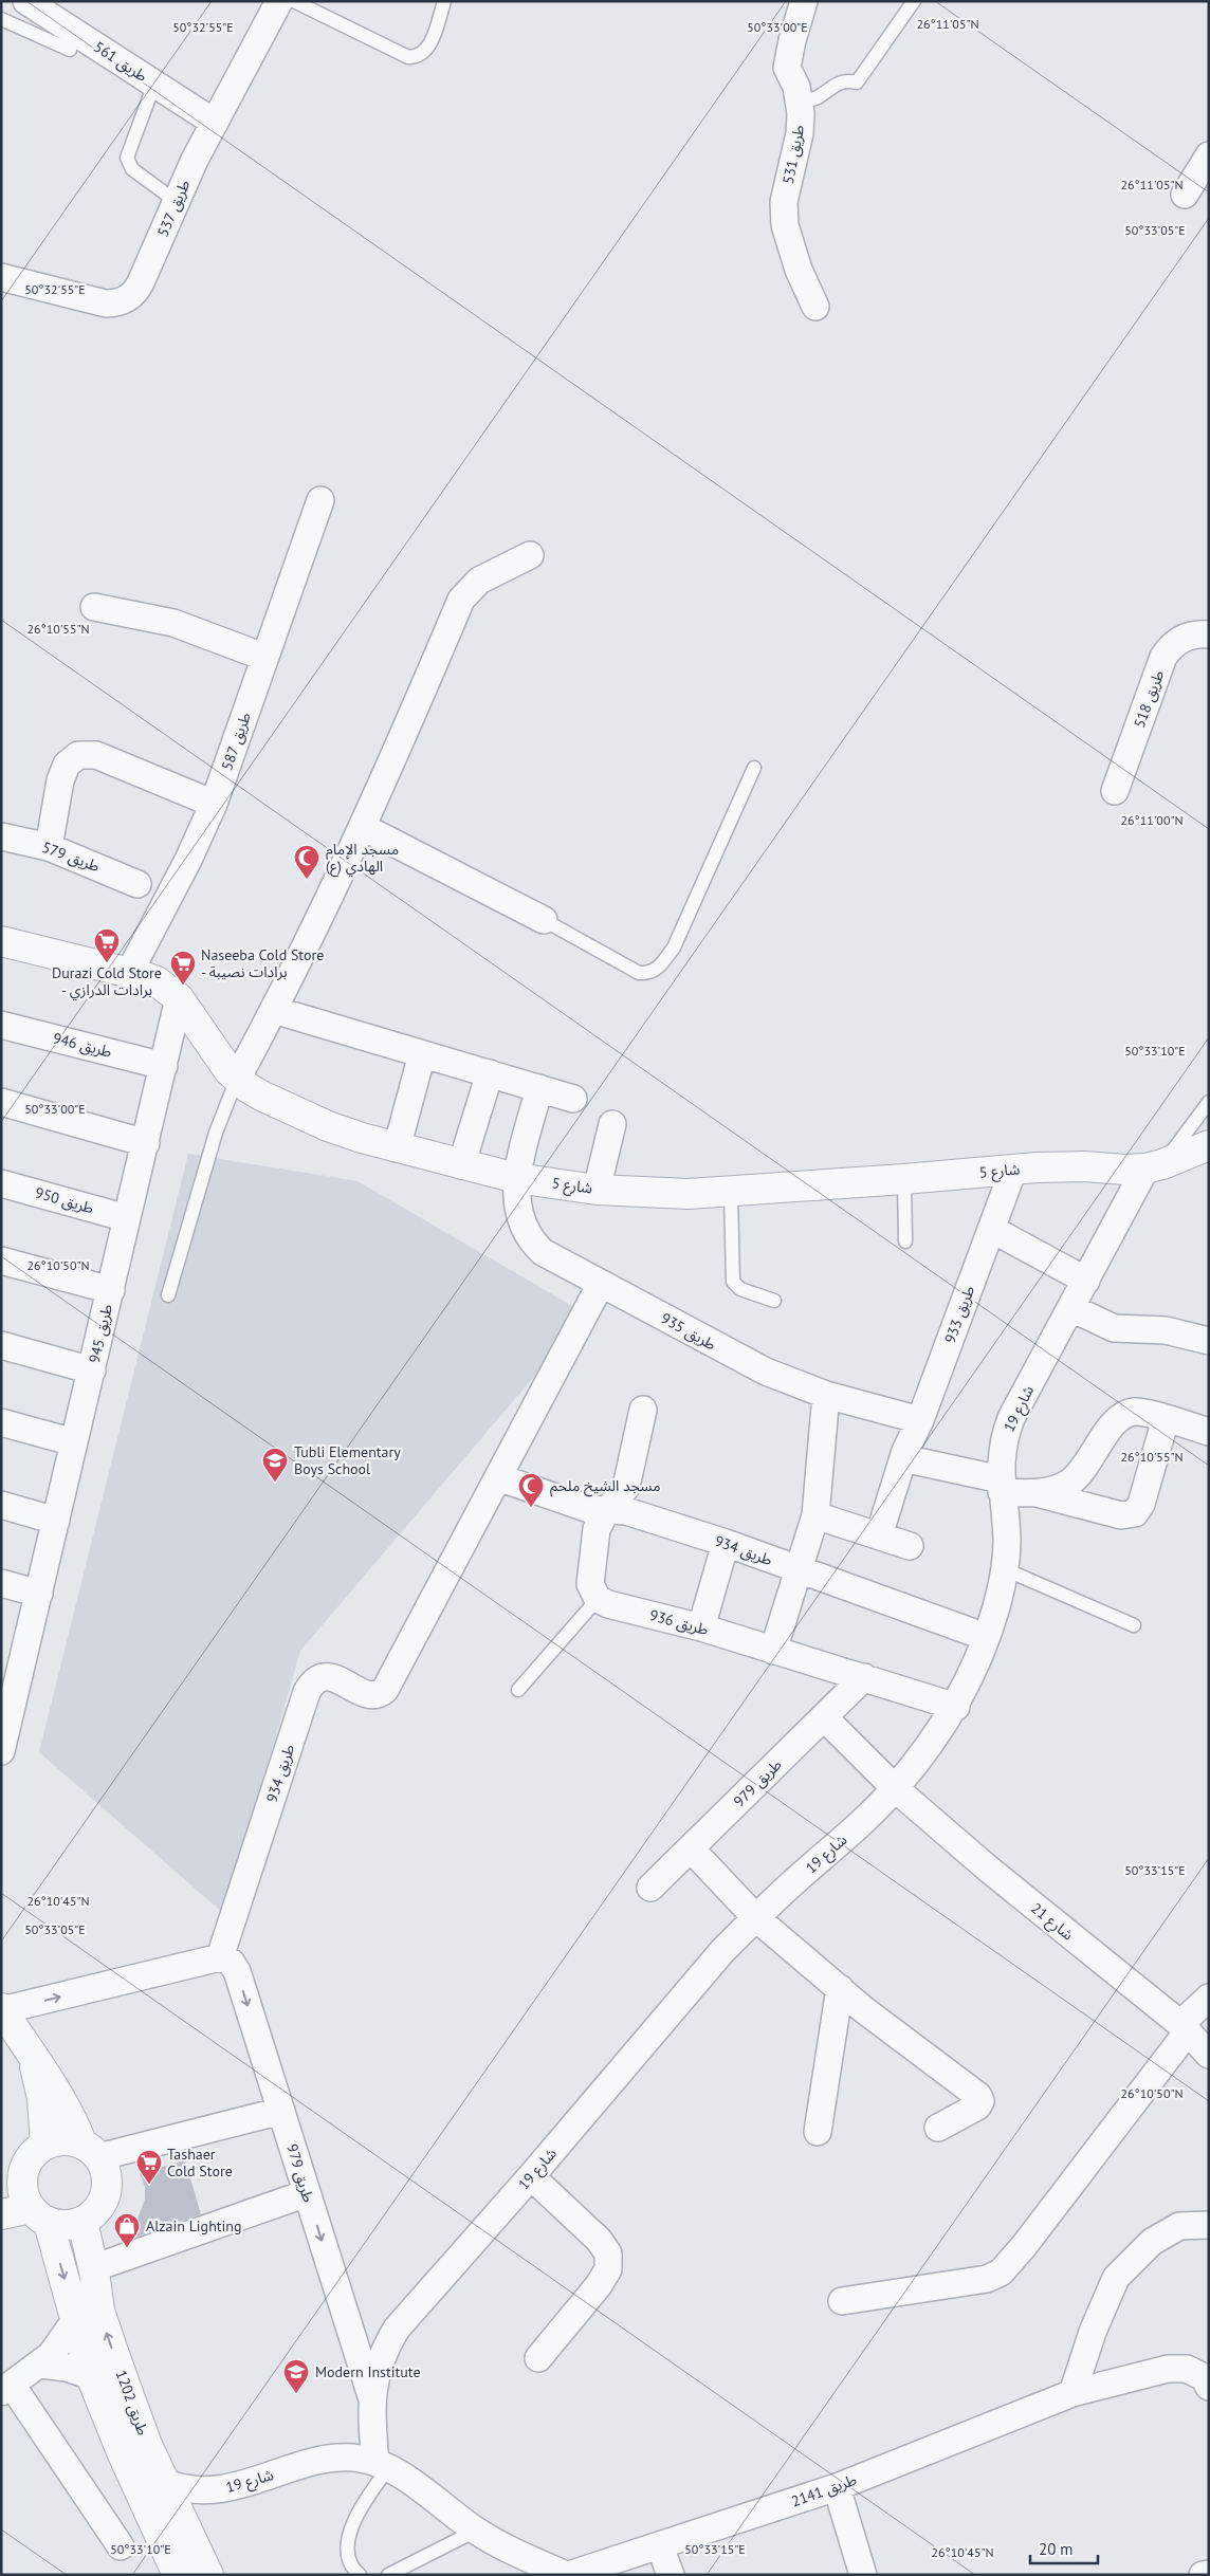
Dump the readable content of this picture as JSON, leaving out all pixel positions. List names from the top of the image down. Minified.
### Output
{"streets":{"street":["طريق 561","طريق 531","طريق 537","طريق 518","طريق 587","طريق 579","طريق 946","شارع 5","طريق 950","طريق 933","طريق 935","طريق 945","شارع 19","طريق 934","طريق 936","طريق 979","شارع 21","طريق 1202","طريق 2141"]},"crossings":[["طريق 561","طريق 537"],["طريق 587","شارع 5"],["طريق 946","طريق 945"],["شارع 5","طريق 933"],["شارع 5","طريق 935"],["شارع 5","طريق 945"],["شارع 5","شارع 19"],["طريق 950","طريق 945"],["طريق 933","طريق 935"],["طريق 935","طريق 934"],["شارع 19","طريق 934"],["شارع 19","طريق 936"],["شارع 19","طريق 979"],["شارع 19","شارع 21"],["شارع 19","طريق 1202"],["شارع 19","طريق 2141"],["طريق 934","طريق 979"],["طريق 936","طريق 979"],["طريق 979","شارع 21"]],"one_way":["طريق 979"],"places":{"mosque":["مسجد الإمام الهادي (ع)","مسجد الشيخ ملحم"],"supermarket":["Durazi Cold Store - برادات الدرازي","Naseeba Cold Store - برادات نصيبة","Tashaer Cold Store"],"school or university":["Tubli Elementary Boys School","Modern Institute"],"shop":["Alzain Lighting"]},"scale_bar":"20 m","coordinates":["26°11'05\"N","50°32'55\"E","50°33'00\"E","50°33'05\"E","26°10'55\"N","26°11'00\"N","50°33'10\"E","26°10'50\"N","50°33'15\"E","26°10'45\"N"]}
